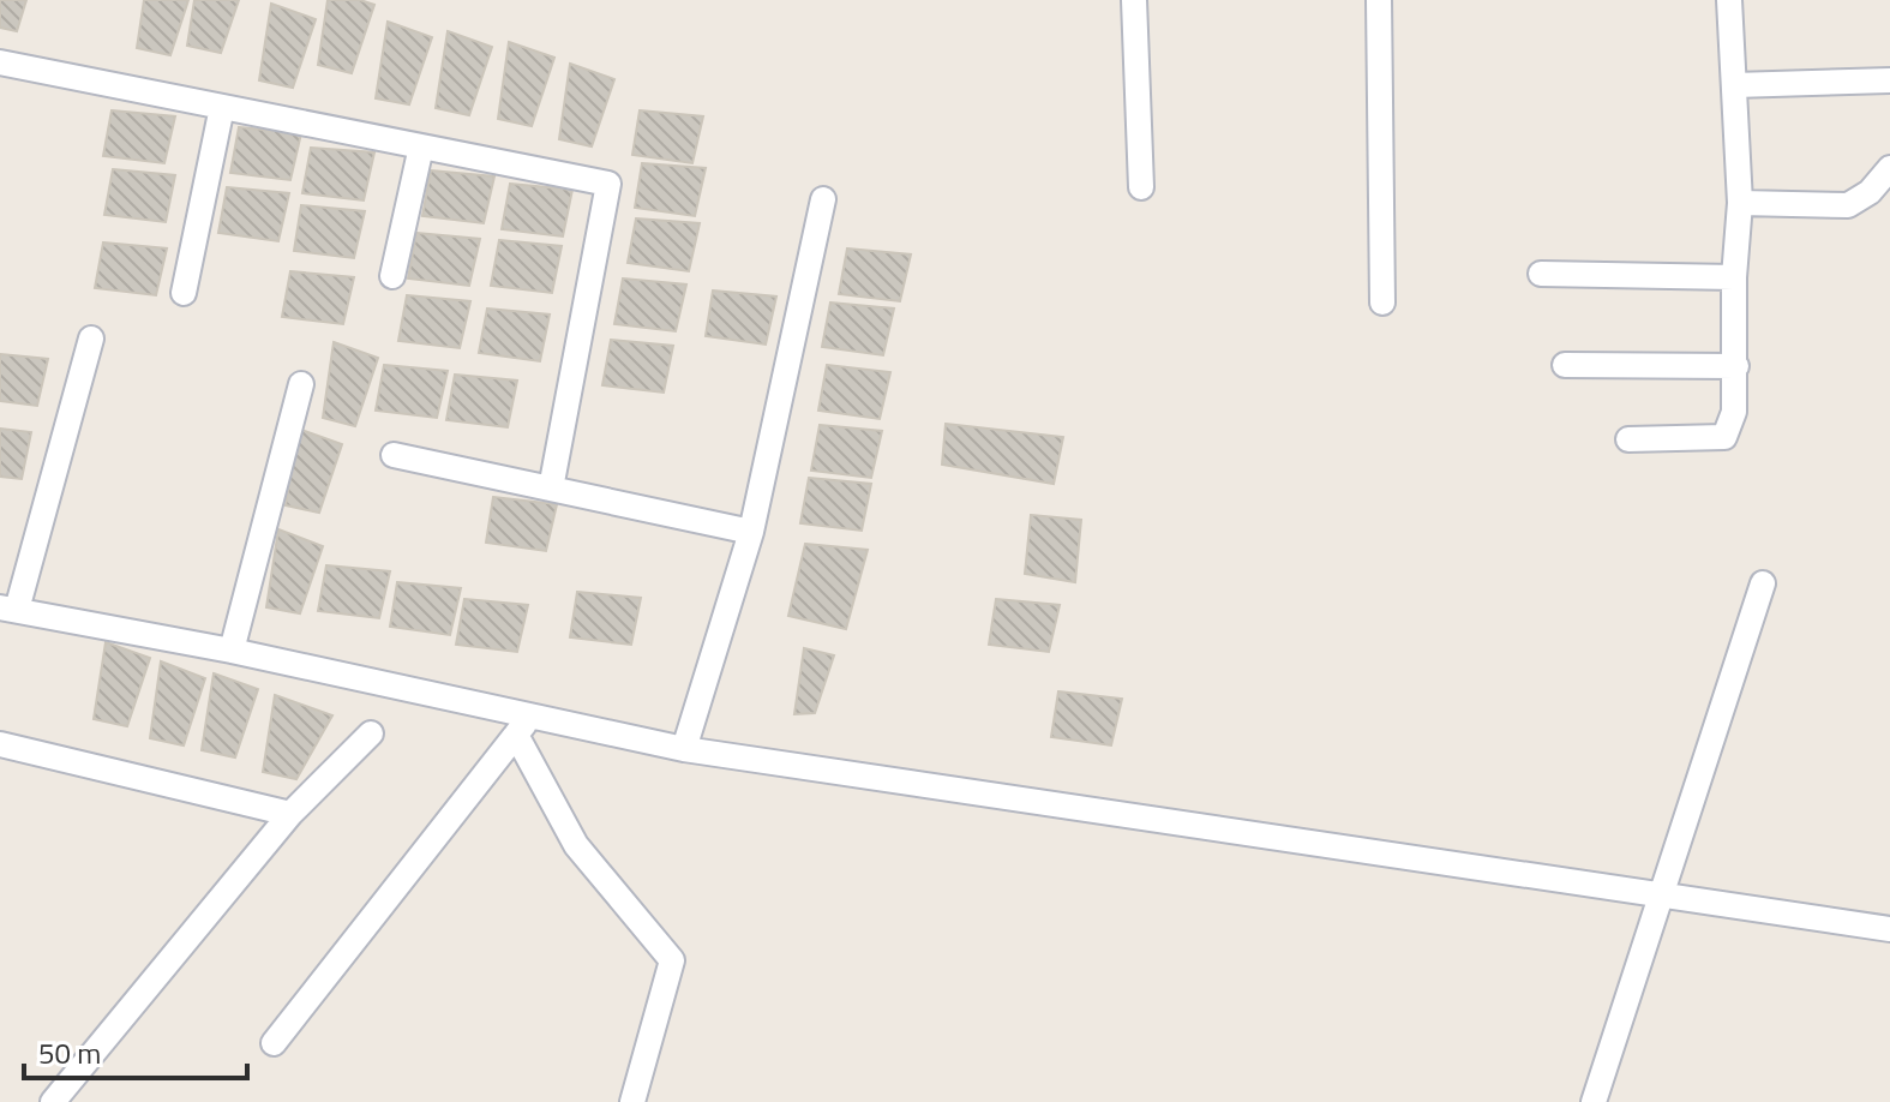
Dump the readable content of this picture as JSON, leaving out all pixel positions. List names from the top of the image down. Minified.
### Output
{"scale_bar":"50 m"}
